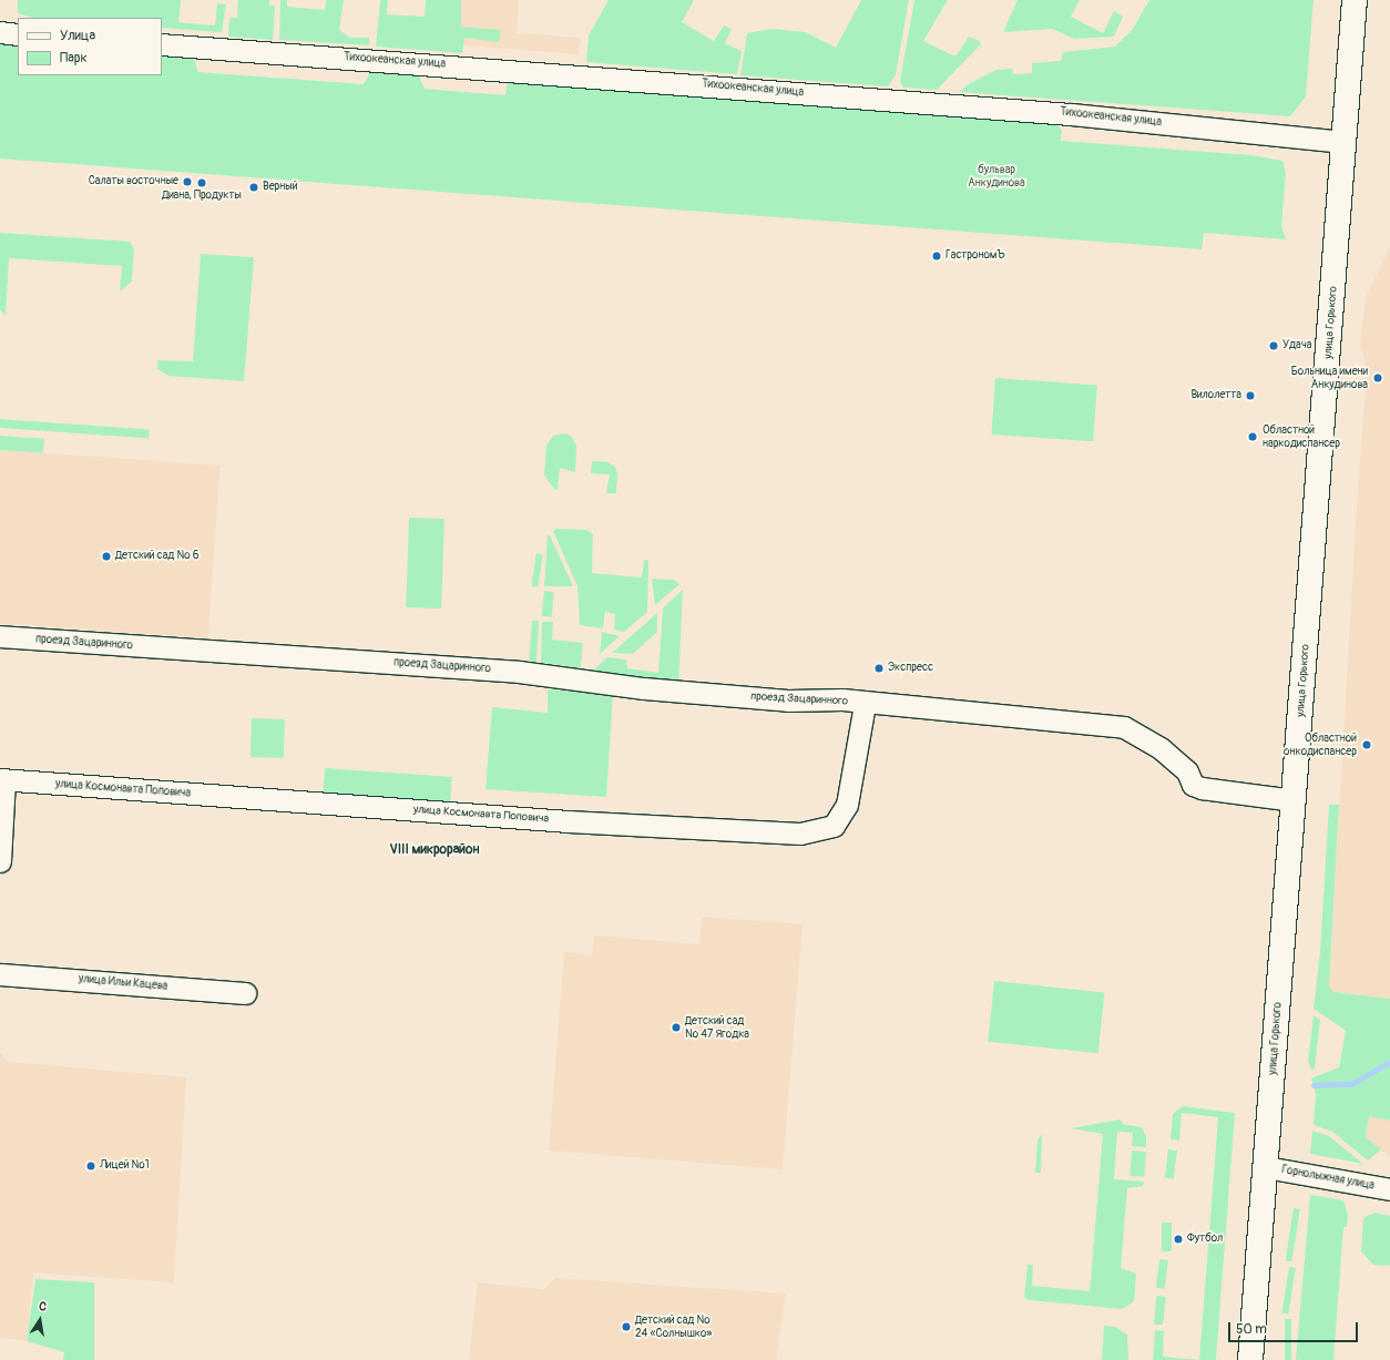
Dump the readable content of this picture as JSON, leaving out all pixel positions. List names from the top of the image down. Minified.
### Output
{"streets":{"main road":["улица Горького"],"street":["Тихоокеанская улица","проезд Зацаринного","улица Космонавта Поповича","улица Ильи Кацева","Горнолыжная улица"]},"crossings":[["Тихоокеанская улица","улица Горького"],["улица Горького","проезд Зацаринного"],["улица Горького","Горнолыжная улица"],["проезд Зацаринного","улица Космонавта Поповича"]],"districts":["VIII микрорайон"],"parks":["бульвар Анкудинова"],"places":["Салаты восточные","Диана, Продукты","Верный","ГастрономЪ","Удача","Больница имени Анкудинова","Вилолетта","Областной наркодиспансер","Детский сад № 6","Экспресс","Областной онкодиспансер","Детский сад № 47 Ягодка","Лицей №1","Футбол","Детский сад № 24 «Солнышко»"],"legend":["Улица","Парк"],"scale_bar":"50 m","north":"top"}
